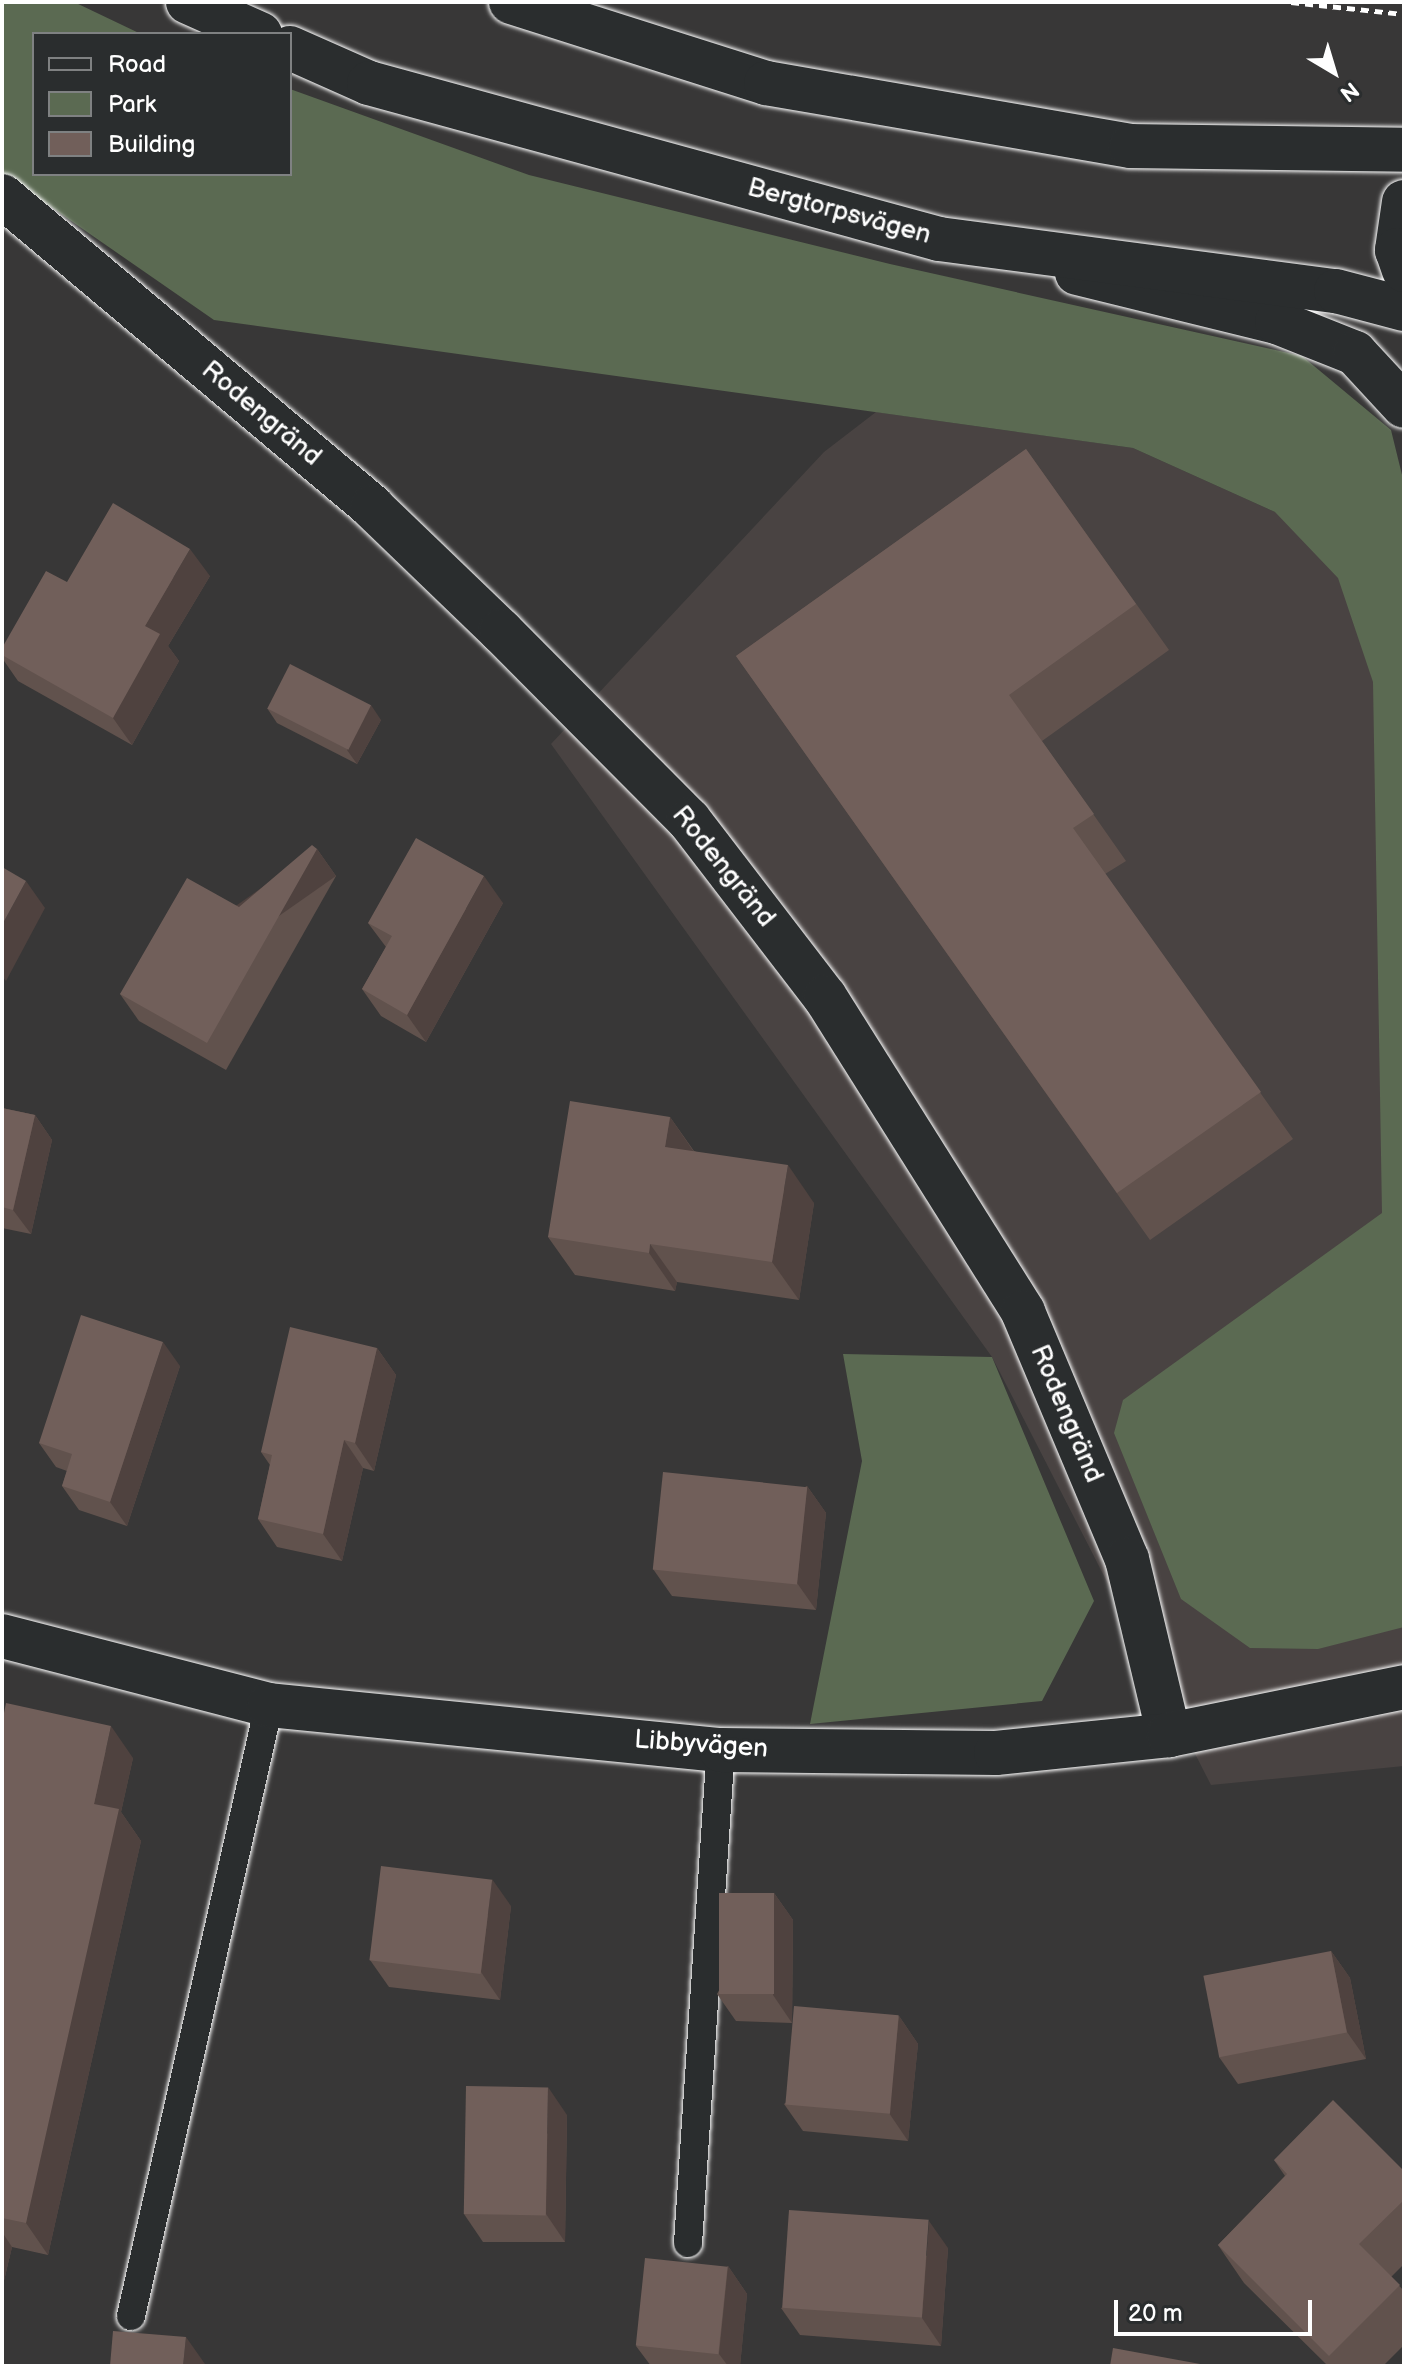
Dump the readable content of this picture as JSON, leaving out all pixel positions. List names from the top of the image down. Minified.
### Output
{"streets":{"street":["Bergtorpsvägen","Rodengränd","Libbyvägen"]},"crossings":[["Rodengränd","Libbyvägen"]],"legend":["Road","Park","Building"],"scale_bar":"20 m","north":"bottom right"}
